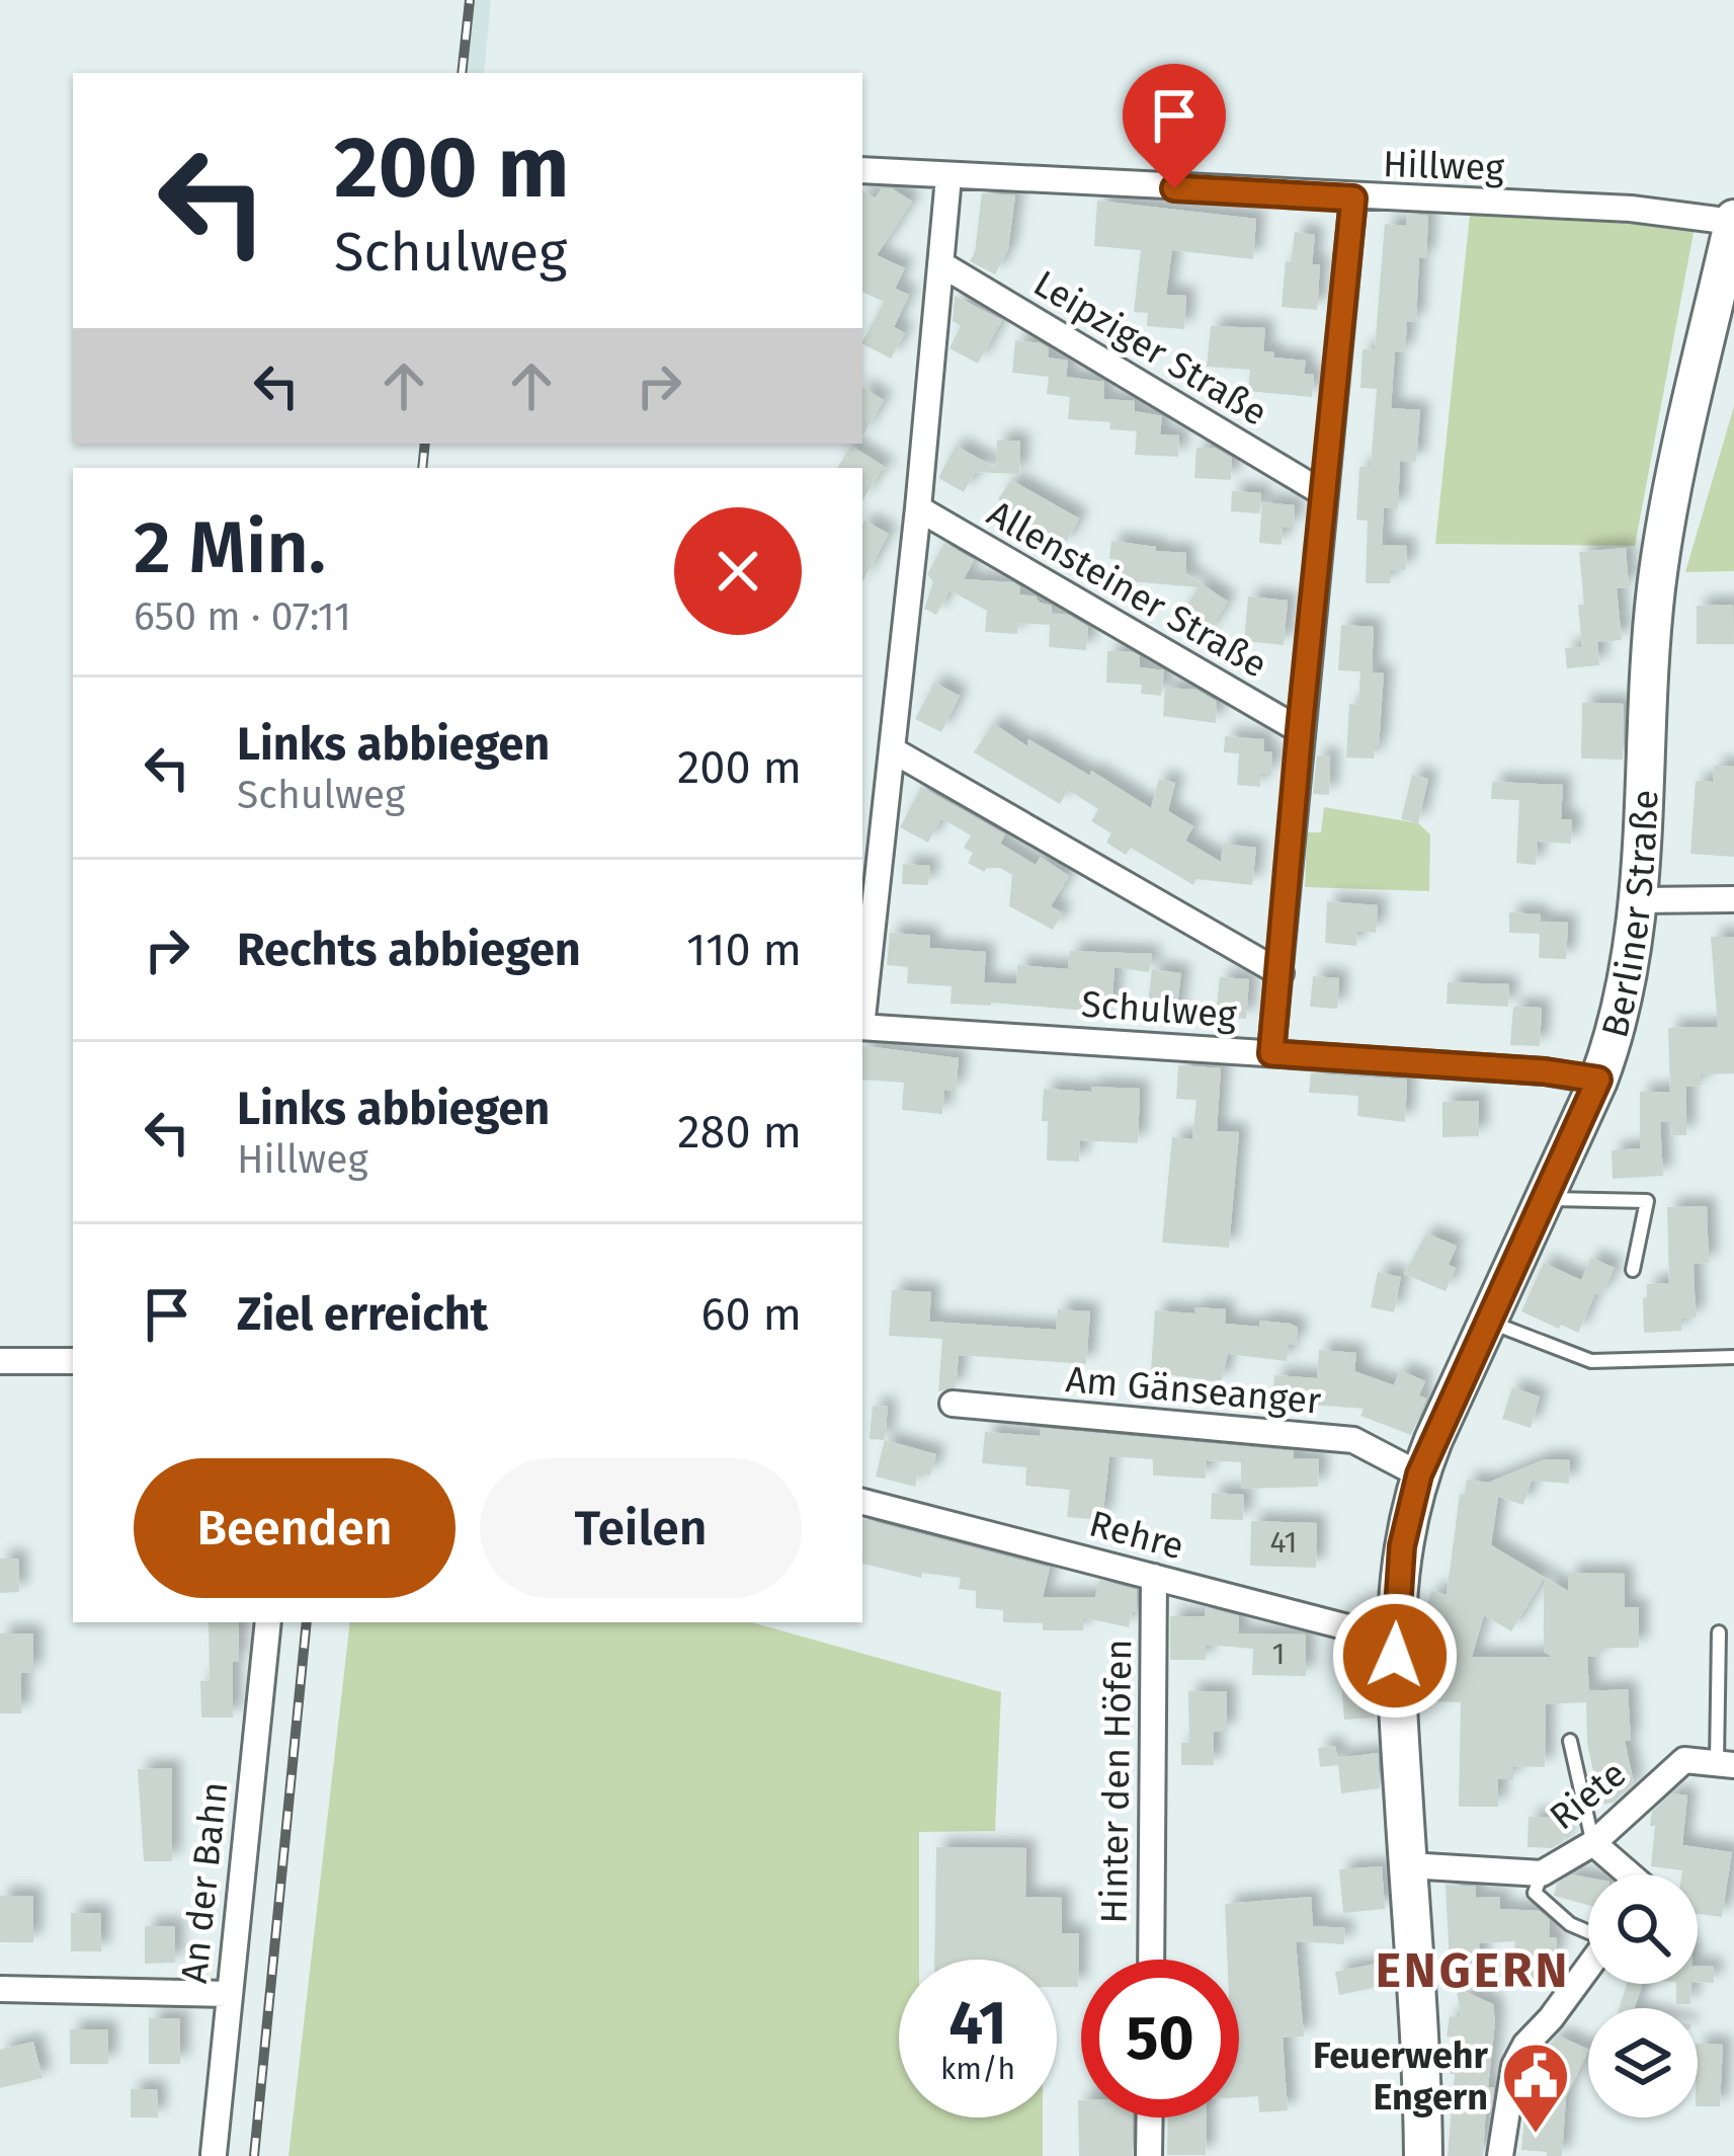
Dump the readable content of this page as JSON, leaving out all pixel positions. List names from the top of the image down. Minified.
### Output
{"streets":{"main road":["Berliner Straße"],"street":["Hillweg","Leipziger Straße","Allensteiner Straße","Schulweg","Am Gänseanger","Rehre","Hinter den Höfen","Riete","An der Bahn"]},"crossings":[["Hillweg","Berliner Straße"],["Berliner Straße","Schulweg"],["Berliner Straße","Am Gänseanger"],["Berliner Straße","Rehre"],["Berliner Straße","Riete"],["Rehre","Hinter den Höfen"]],"districts":["ENGERN"],"places":{"public building":["Feuerwehr Engern"]},"house_numbers":["41","1"],"page":{"turn":["200 m","Schulweg"],"heading":["2 Min.","650 m · 07:11"],"list":[{"name":"Links abbiegen","note":"Schulweg","value":"200 m"},{"name":"Rechts abbiegen","value":"110 m"},{"name":"Links abbiegen","note":"Hillweg","value":"280 m"},{"name":"Ziel erreicht","value":"60 m"}],"buttons":["Beenden","Teilen"],"speed":"41 km/h","limit":"50"}}
